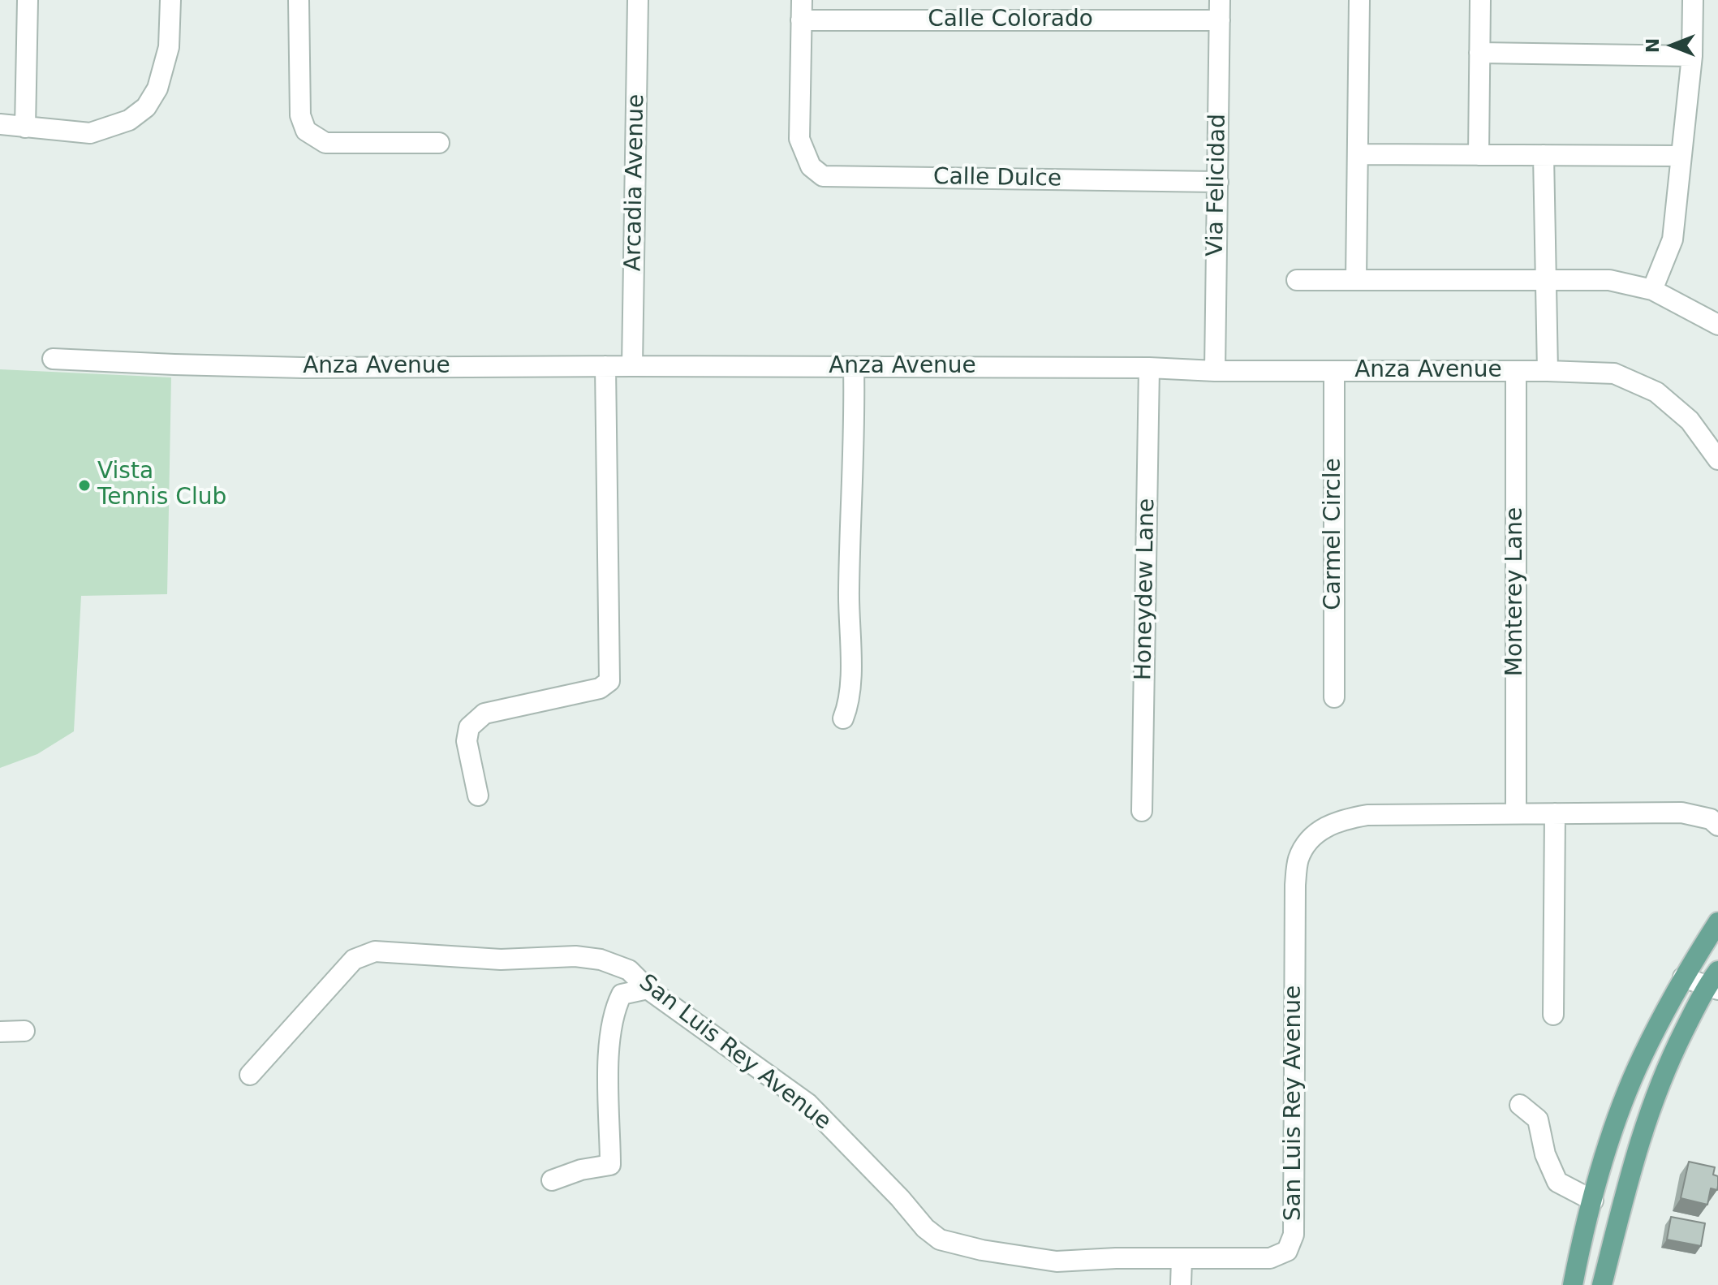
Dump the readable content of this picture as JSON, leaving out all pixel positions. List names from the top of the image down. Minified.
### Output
{"streets":{"street":["Calle Colorado","Calle Dulce","Arcadia Avenue","Via Felicidad","Anza Avenue","Carmel Circle","Honeydew Lane","Monterey Lane","San Luis Rey Avenue"]},"crossings":[["Calle Colorado","Calle Dulce"],["Calle Colorado","Via Felicidad"],["Calle Dulce","Via Felicidad"],["Arcadia Avenue","Anza Avenue"],["Via Felicidad","Anza Avenue"],["Anza Avenue","Carmel Circle"],["Anza Avenue","Honeydew Lane"],["Anza Avenue","Monterey Lane"],["Monterey Lane","San Luis Rey Avenue"]],"places":["Vista Tennis Club"],"north":"left"}
